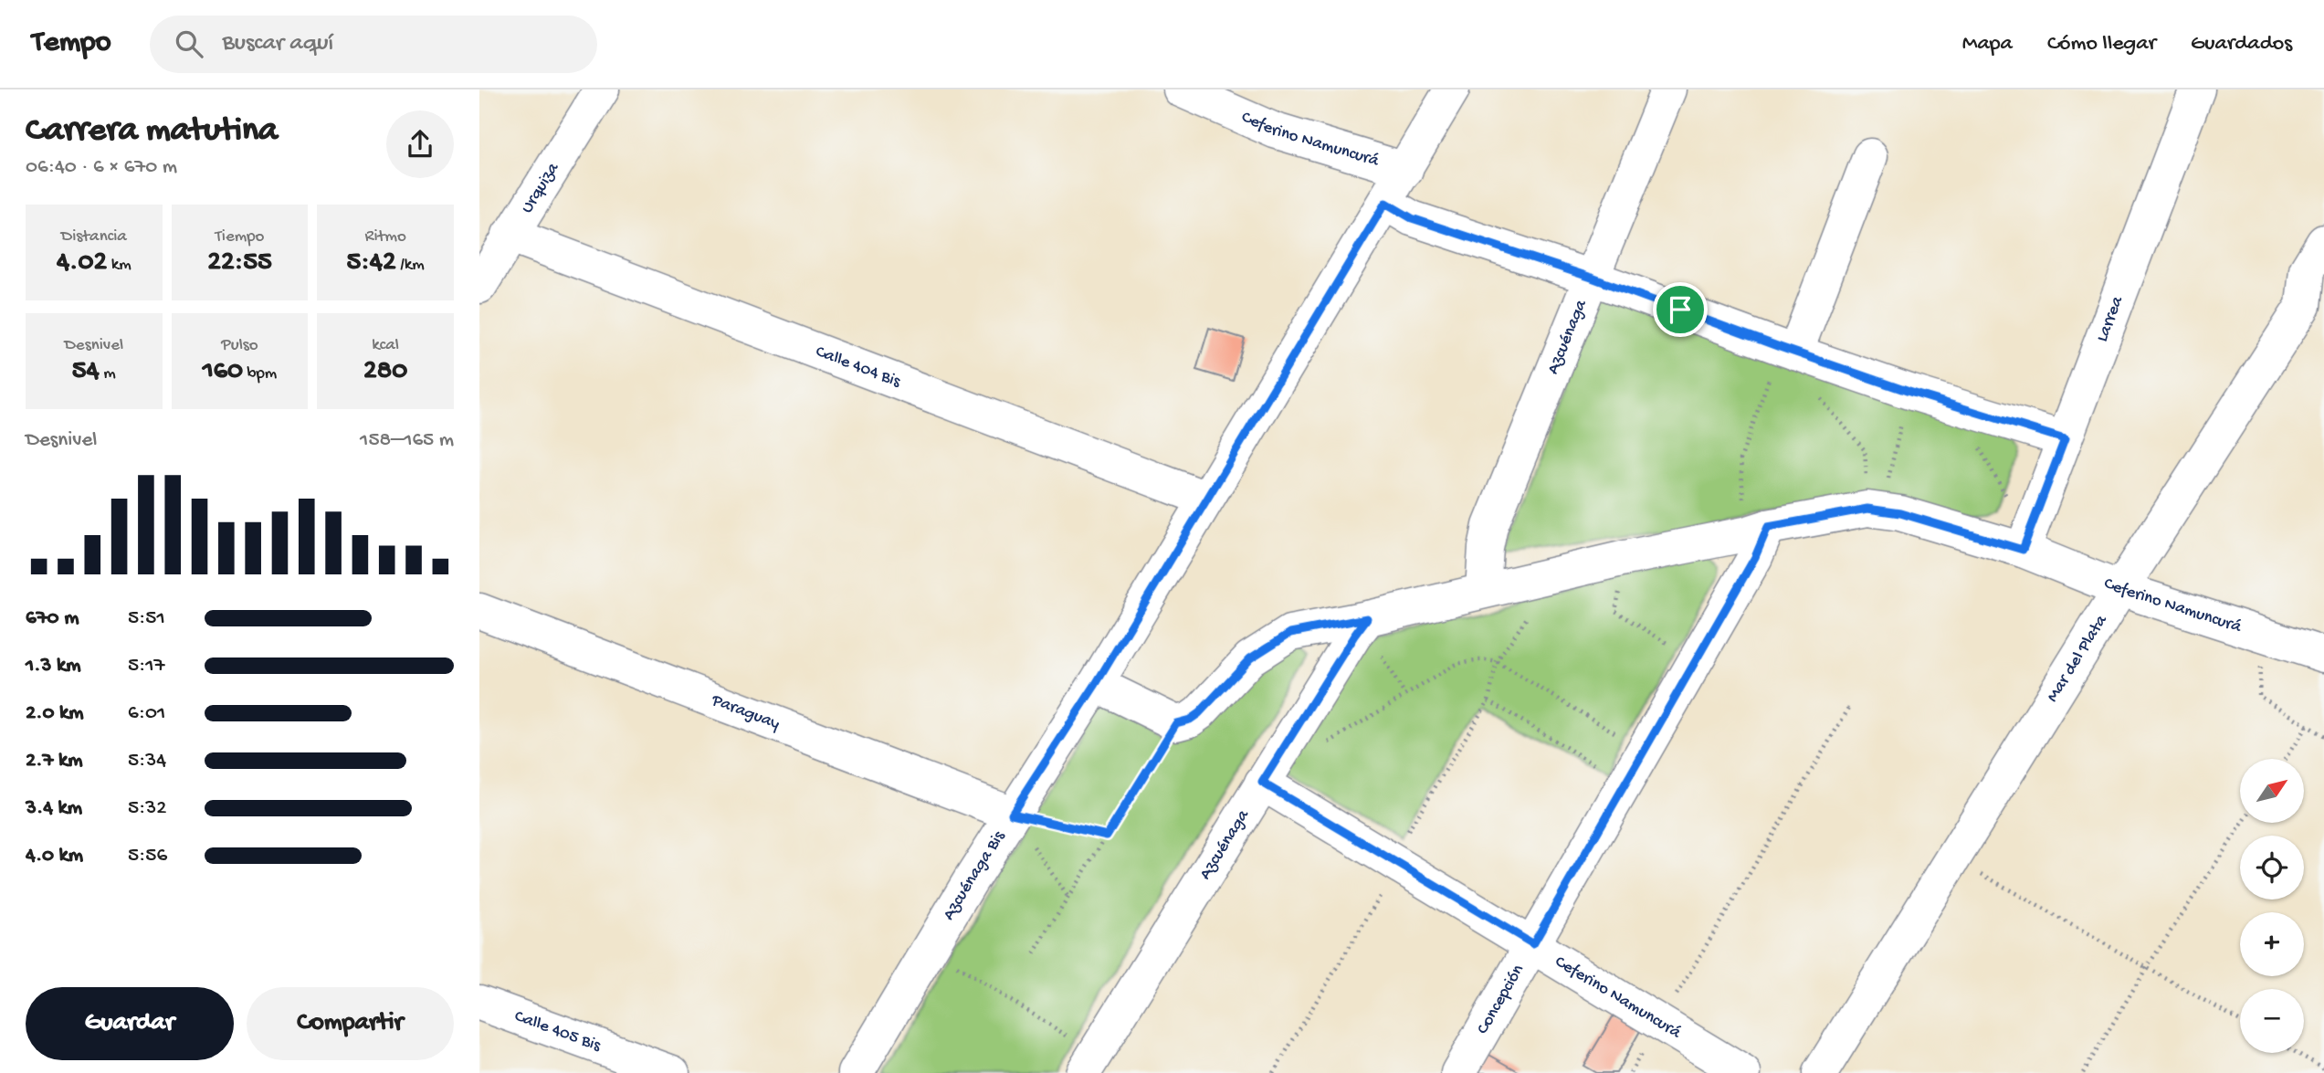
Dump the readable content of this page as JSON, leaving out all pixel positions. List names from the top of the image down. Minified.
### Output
{"streets":{"street":["Ceferino Namuncurá","Urquiza","Larrea","Azcuénaga","Calle 404 Bis","Mar del Plata","Paraguay","Azcuénaga Bis","Concepción","Calle 405 Bis"]},"crossings":[["Ceferino Namuncurá","Larrea"],["Ceferino Namuncurá","Azcuénaga"],["Ceferino Namuncurá","Mar del Plata"],["Ceferino Namuncurá","Azcuénaga Bis"],["Ceferino Namuncurá","Concepción"],["Urquiza","Calle 404 Bis"],["Calle 404 Bis","Azcuénaga Bis"],["Paraguay","Azcuénaga Bis"]],"north":"top right","page":{"header":"Tempo","search":"Buscar aquí","nav":["Mapa","Cómo llegar","Guardados"],"heading":["Carrera matutina","06:40 · 6 × 670 m"],"stats":[["Distancia","4.02 km"],["Tiempo","22:55"],["Ritmo","5:42 /km"],["Desnivel","54 m"],["Pulso","160 bpm"],["kcal","280"]],"chart":["Desnivel","158–165 m"],"list":[{"name":"670 m","note":"5:51"},{"name":"1.3 km","note":"5:17"},{"name":"2.0 km","note":"6:01"},{"name":"2.7 km","note":"5:34"},{"name":"3.4 km","note":"5:32"},{"name":"4.0 km","note":"5:56"}],"map_buttons":["+","−"],"buttons":["Guardar","Compartir"]}}
